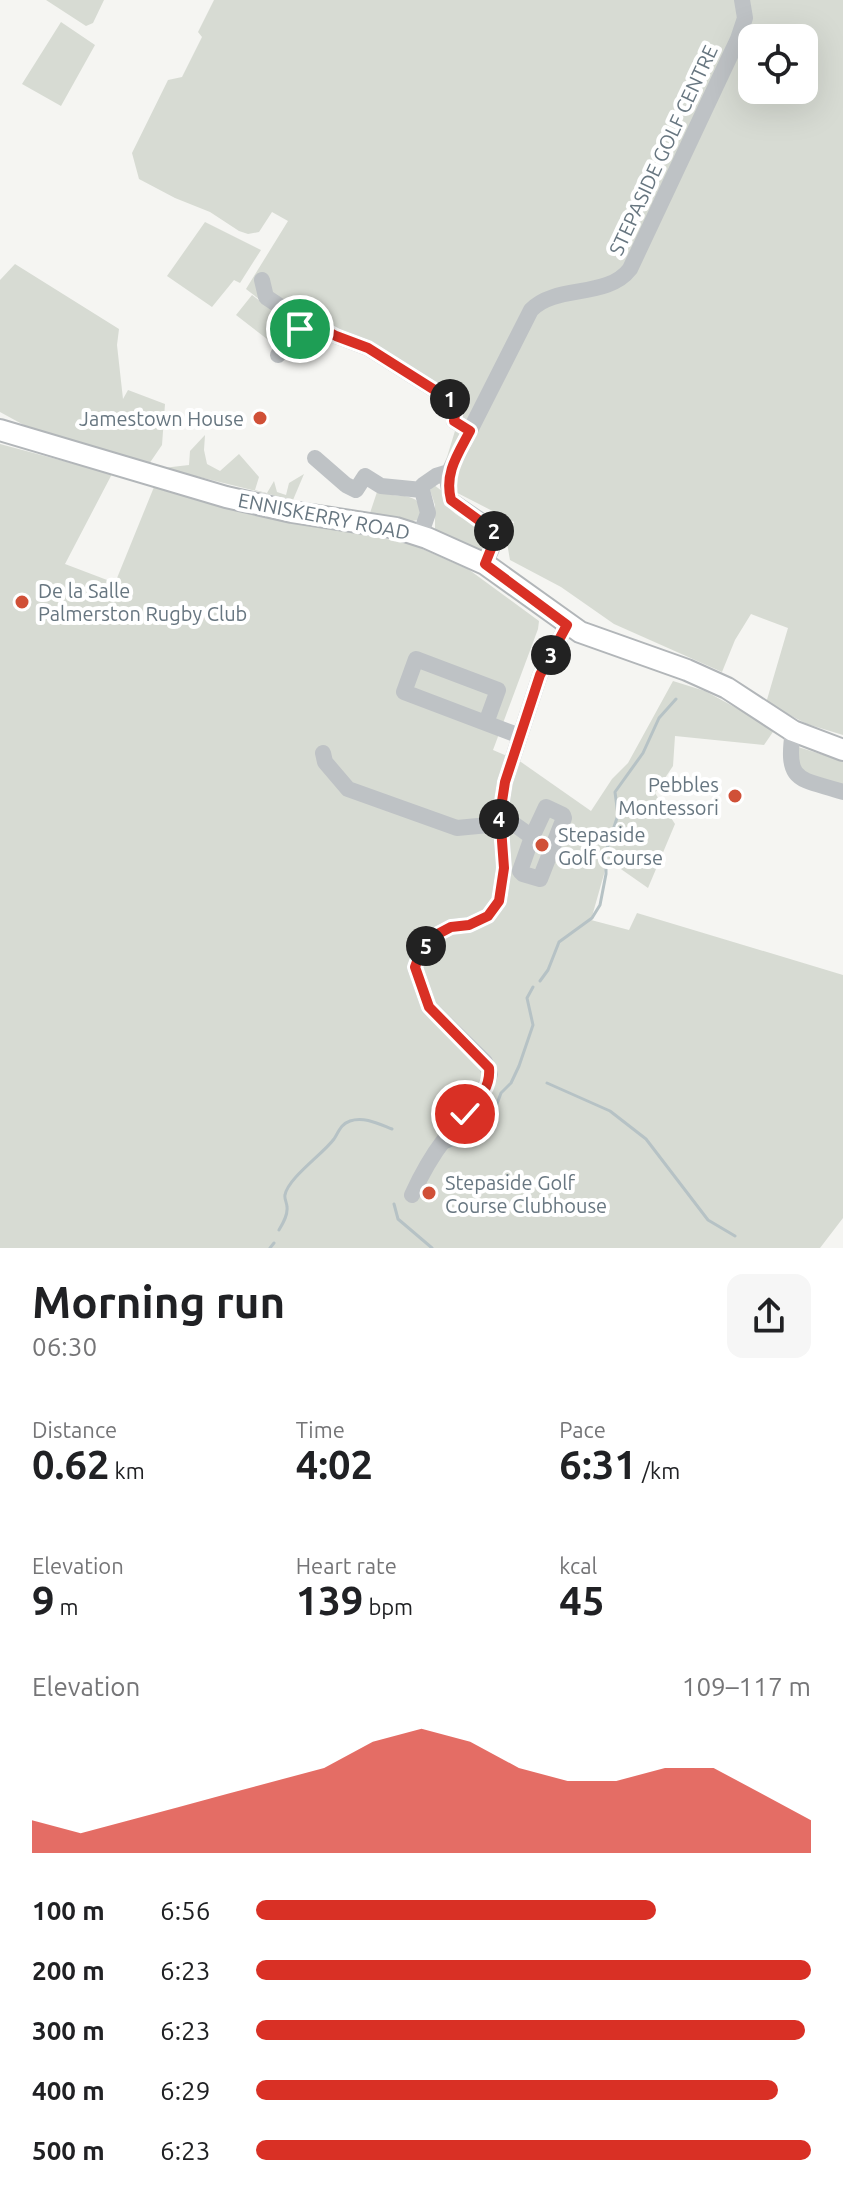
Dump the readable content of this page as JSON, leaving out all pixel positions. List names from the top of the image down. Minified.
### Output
{"streets":{"main road":["ENNISKERRY ROAD"],"street":["STEPASIDE GOLF CENTRE"]},"places":["Jamestown House","De la Salle Palmerston Rugby Club","Pebbles Montessori","Stepaside Golf Course","Stepaside Golf Course Clubhouse"],"page":{"pins":["1","2","3","4","5"],"heading":["Morning run","06:30"],"stats":[["Distance","0.62 km"],["Time","4:02"],["Pace","6:31 /km"],["Elevation","9 m"],["Heart rate","139 bpm"],["kcal","45"]],"chart":["Elevation","109–117 m"],"list":[{"name":"100 m","note":"6:56"},{"name":"200 m","note":"6:23"},{"name":"300 m","note":"6:23"},{"name":"400 m","note":"6:29"},{"name":"500 m","note":"6:23"}]}}
